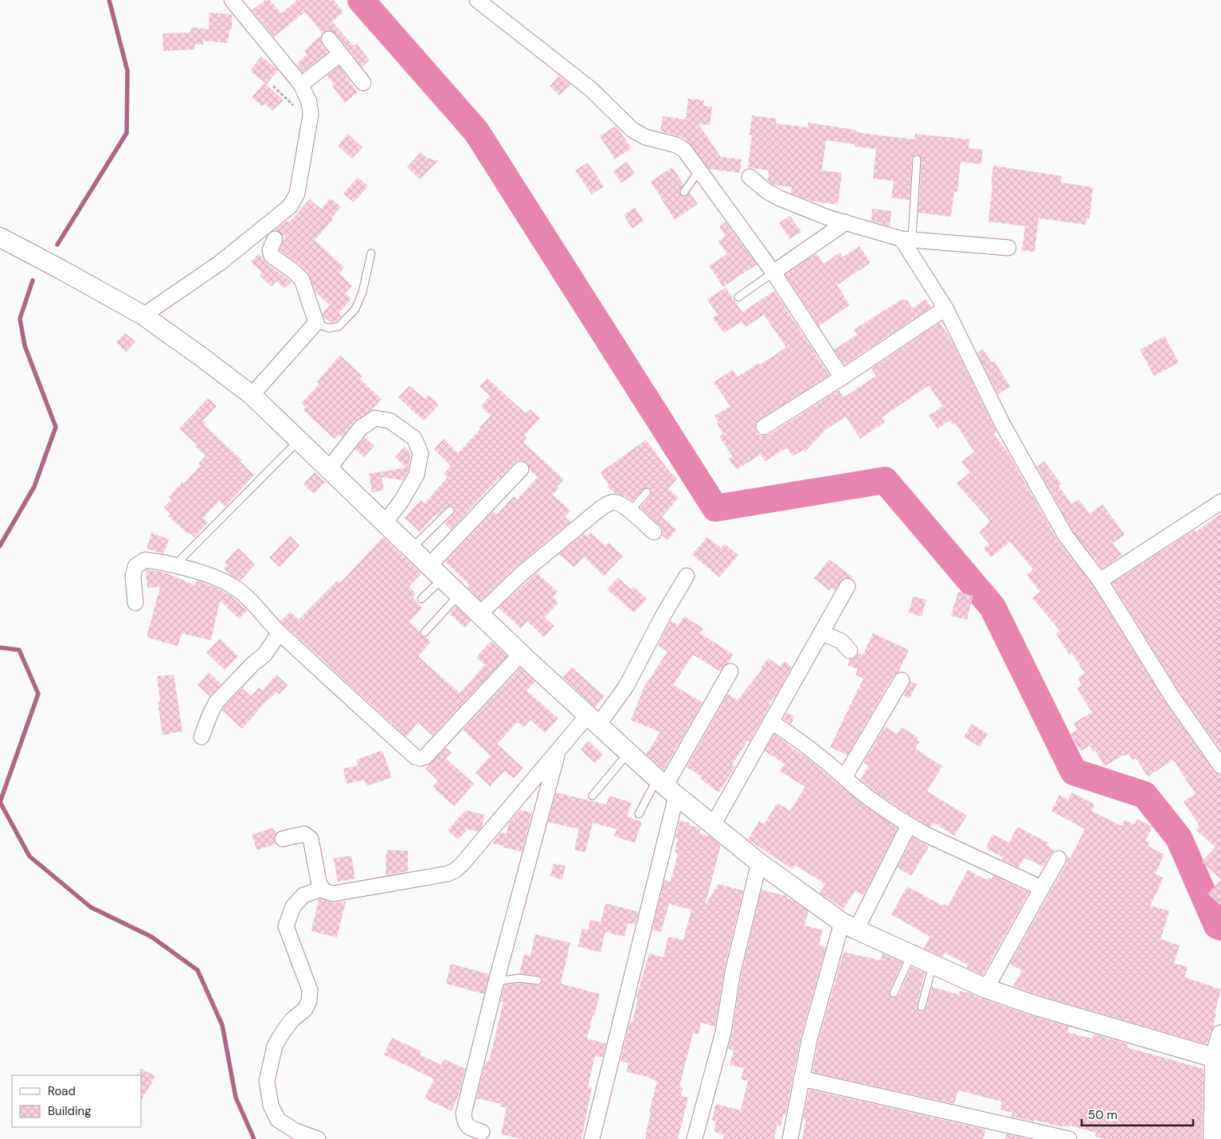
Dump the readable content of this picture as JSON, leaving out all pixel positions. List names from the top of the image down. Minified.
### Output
{"legend":["Road","Building"],"scale_bar":"50 m"}
